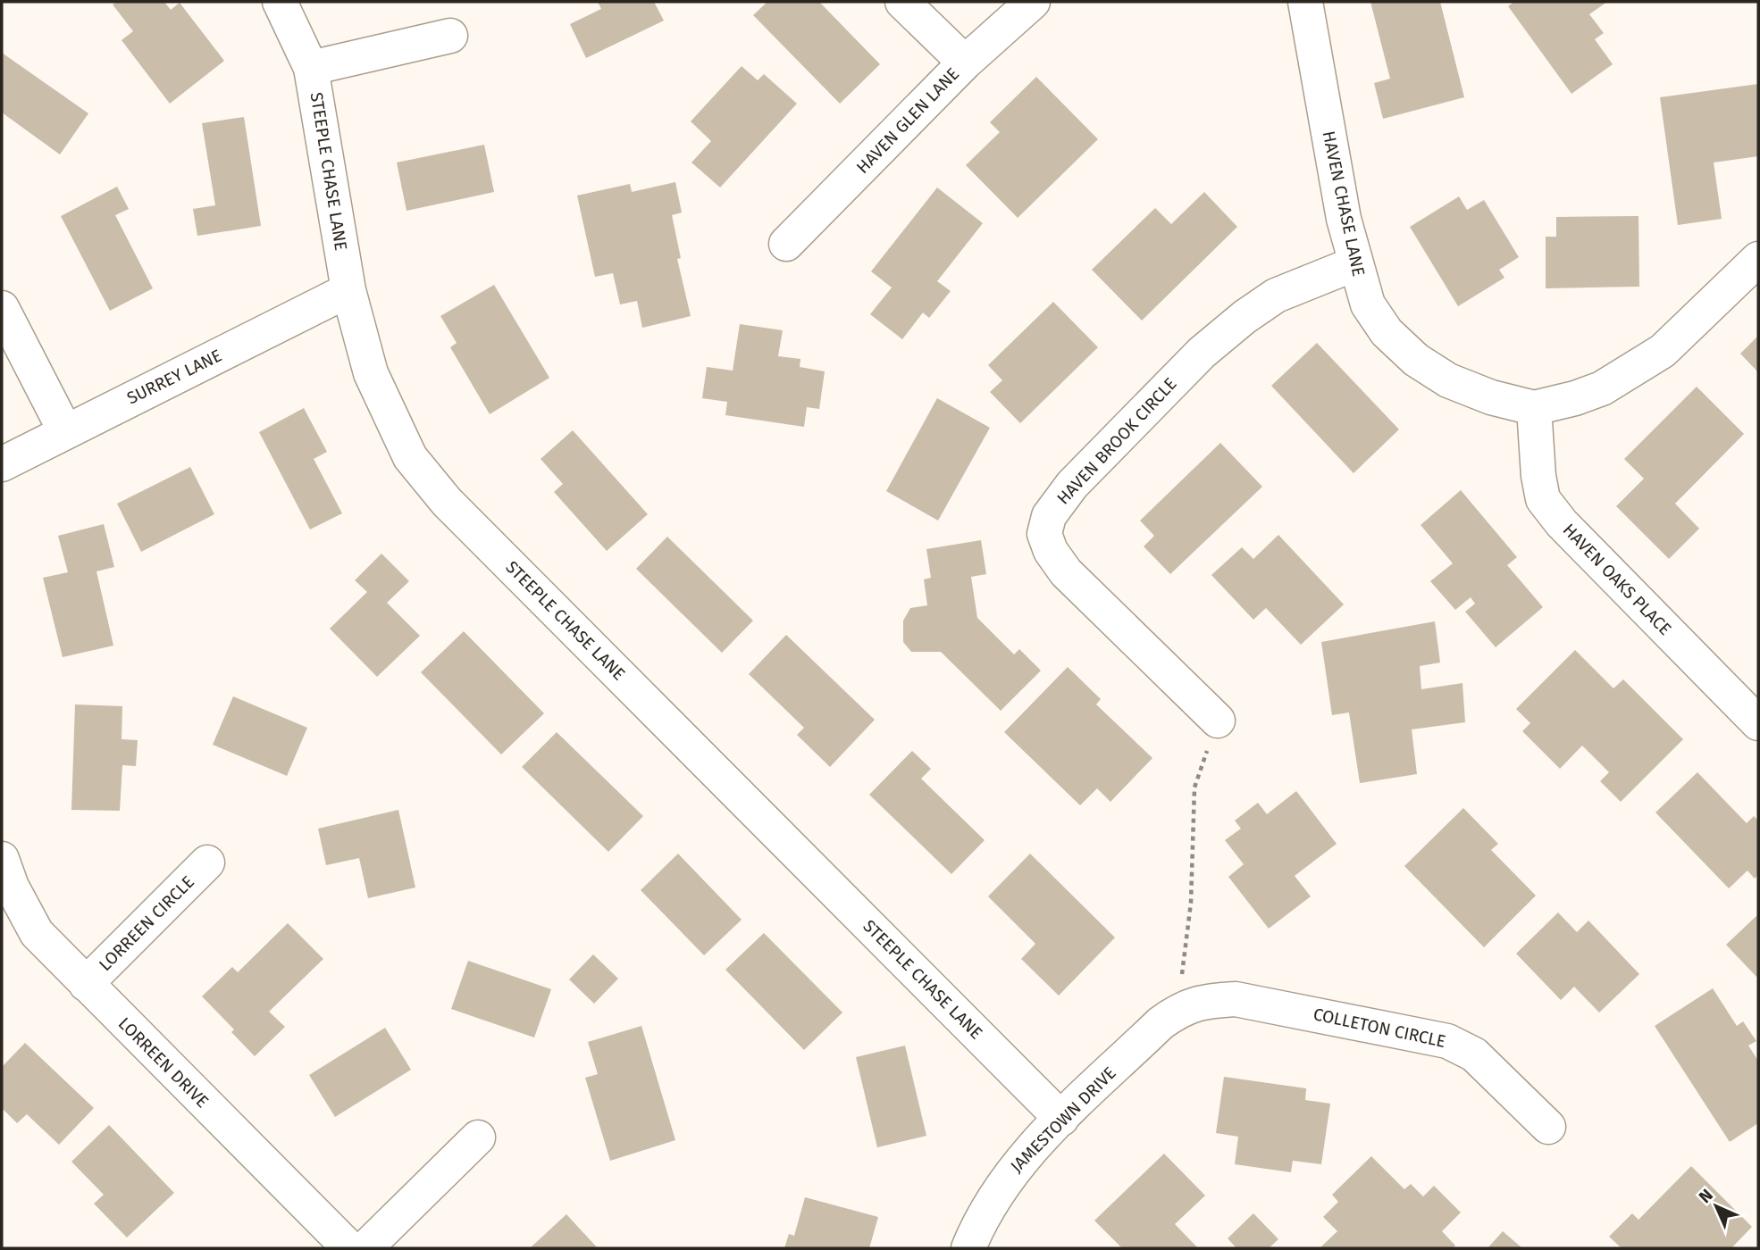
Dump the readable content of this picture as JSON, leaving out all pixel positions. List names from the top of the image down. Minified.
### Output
{"streets":{"street":["HAVEN GLEN LANE","STEEPLE CHASE LANE","HAVEN CHASE LANE","SURREY LANE","HAVEN BROOK CIRCLE","HAVEN OAKS PLACE","LORREEN CIRCLE","COLLETON CIRCLE","LORREEN DRIVE","JAMESTOWN DRIVE"]},"crossings":[["STEEPLE CHASE LANE","SURREY LANE"],["STEEPLE CHASE LANE","JAMESTOWN DRIVE"],["HAVEN CHASE LANE","HAVEN BROOK CIRCLE"],["HAVEN CHASE LANE","HAVEN OAKS PLACE"],["LORREEN CIRCLE","LORREEN DRIVE"],["COLLETON CIRCLE","JAMESTOWN DRIVE"]],"north":"top left"}
